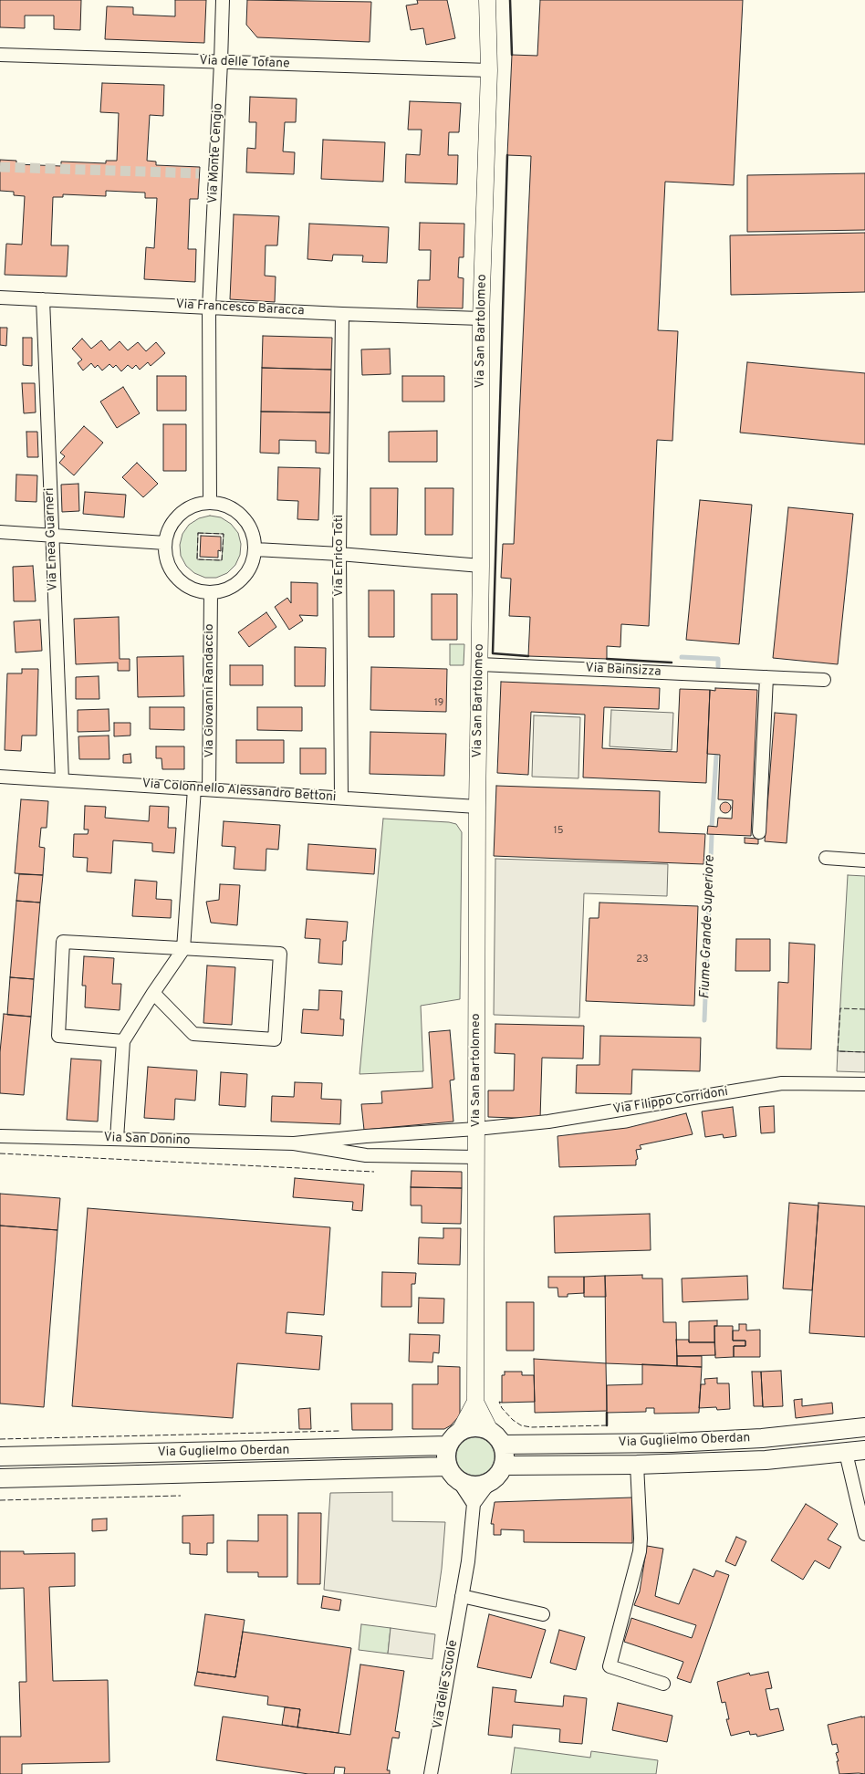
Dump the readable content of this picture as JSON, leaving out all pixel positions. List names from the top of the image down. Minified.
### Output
{"streets":{"main road":["Via Guglielmo Oberdan"],"street":["Via delle Tofane","Via Monte Cengio","Via Francesco Baracca","Via San Bartolomeo","Via Enea Guarneri","Via Enrico Toti","Via Bainsizza","Via Giovanni Randaccio","Via Colonnello Alessandro Bettoni","Via Filippo Corridoni","Via San Donino","Via delle Scuole"]},"crossings":[["Via delle Tofane","Via Monte Cengio"],["Via delle Tofane","Via San Bartolomeo"],["Via Monte Cengio","Via Francesco Baracca"],["Via Francesco Baracca","Via San Bartolomeo"],["Via Francesco Baracca","Via Enea Guarneri"],["Via Francesco Baracca","Via Enrico Toti"],["Via San Bartolomeo","Via Bainsizza"],["Via San Bartolomeo","Via Colonnello Alessandro Bettoni"],["Via San Bartolomeo","Via Filippo Corridoni"],["Via San Bartolomeo","Via San Donino"],["Via San Bartolomeo","Via Guglielmo Oberdan"],["Via Enea Guarneri","Via Colonnello Alessandro Bettoni"],["Via Enrico Toti","Via Colonnello Alessandro Bettoni"],["Via Giovanni Randaccio","Via Colonnello Alessandro Bettoni"],["Via Filippo Corridoni","Via San Donino"]],"water":["Fiume Grande Superiore"],"house_numbers":["19","15","23"]}
